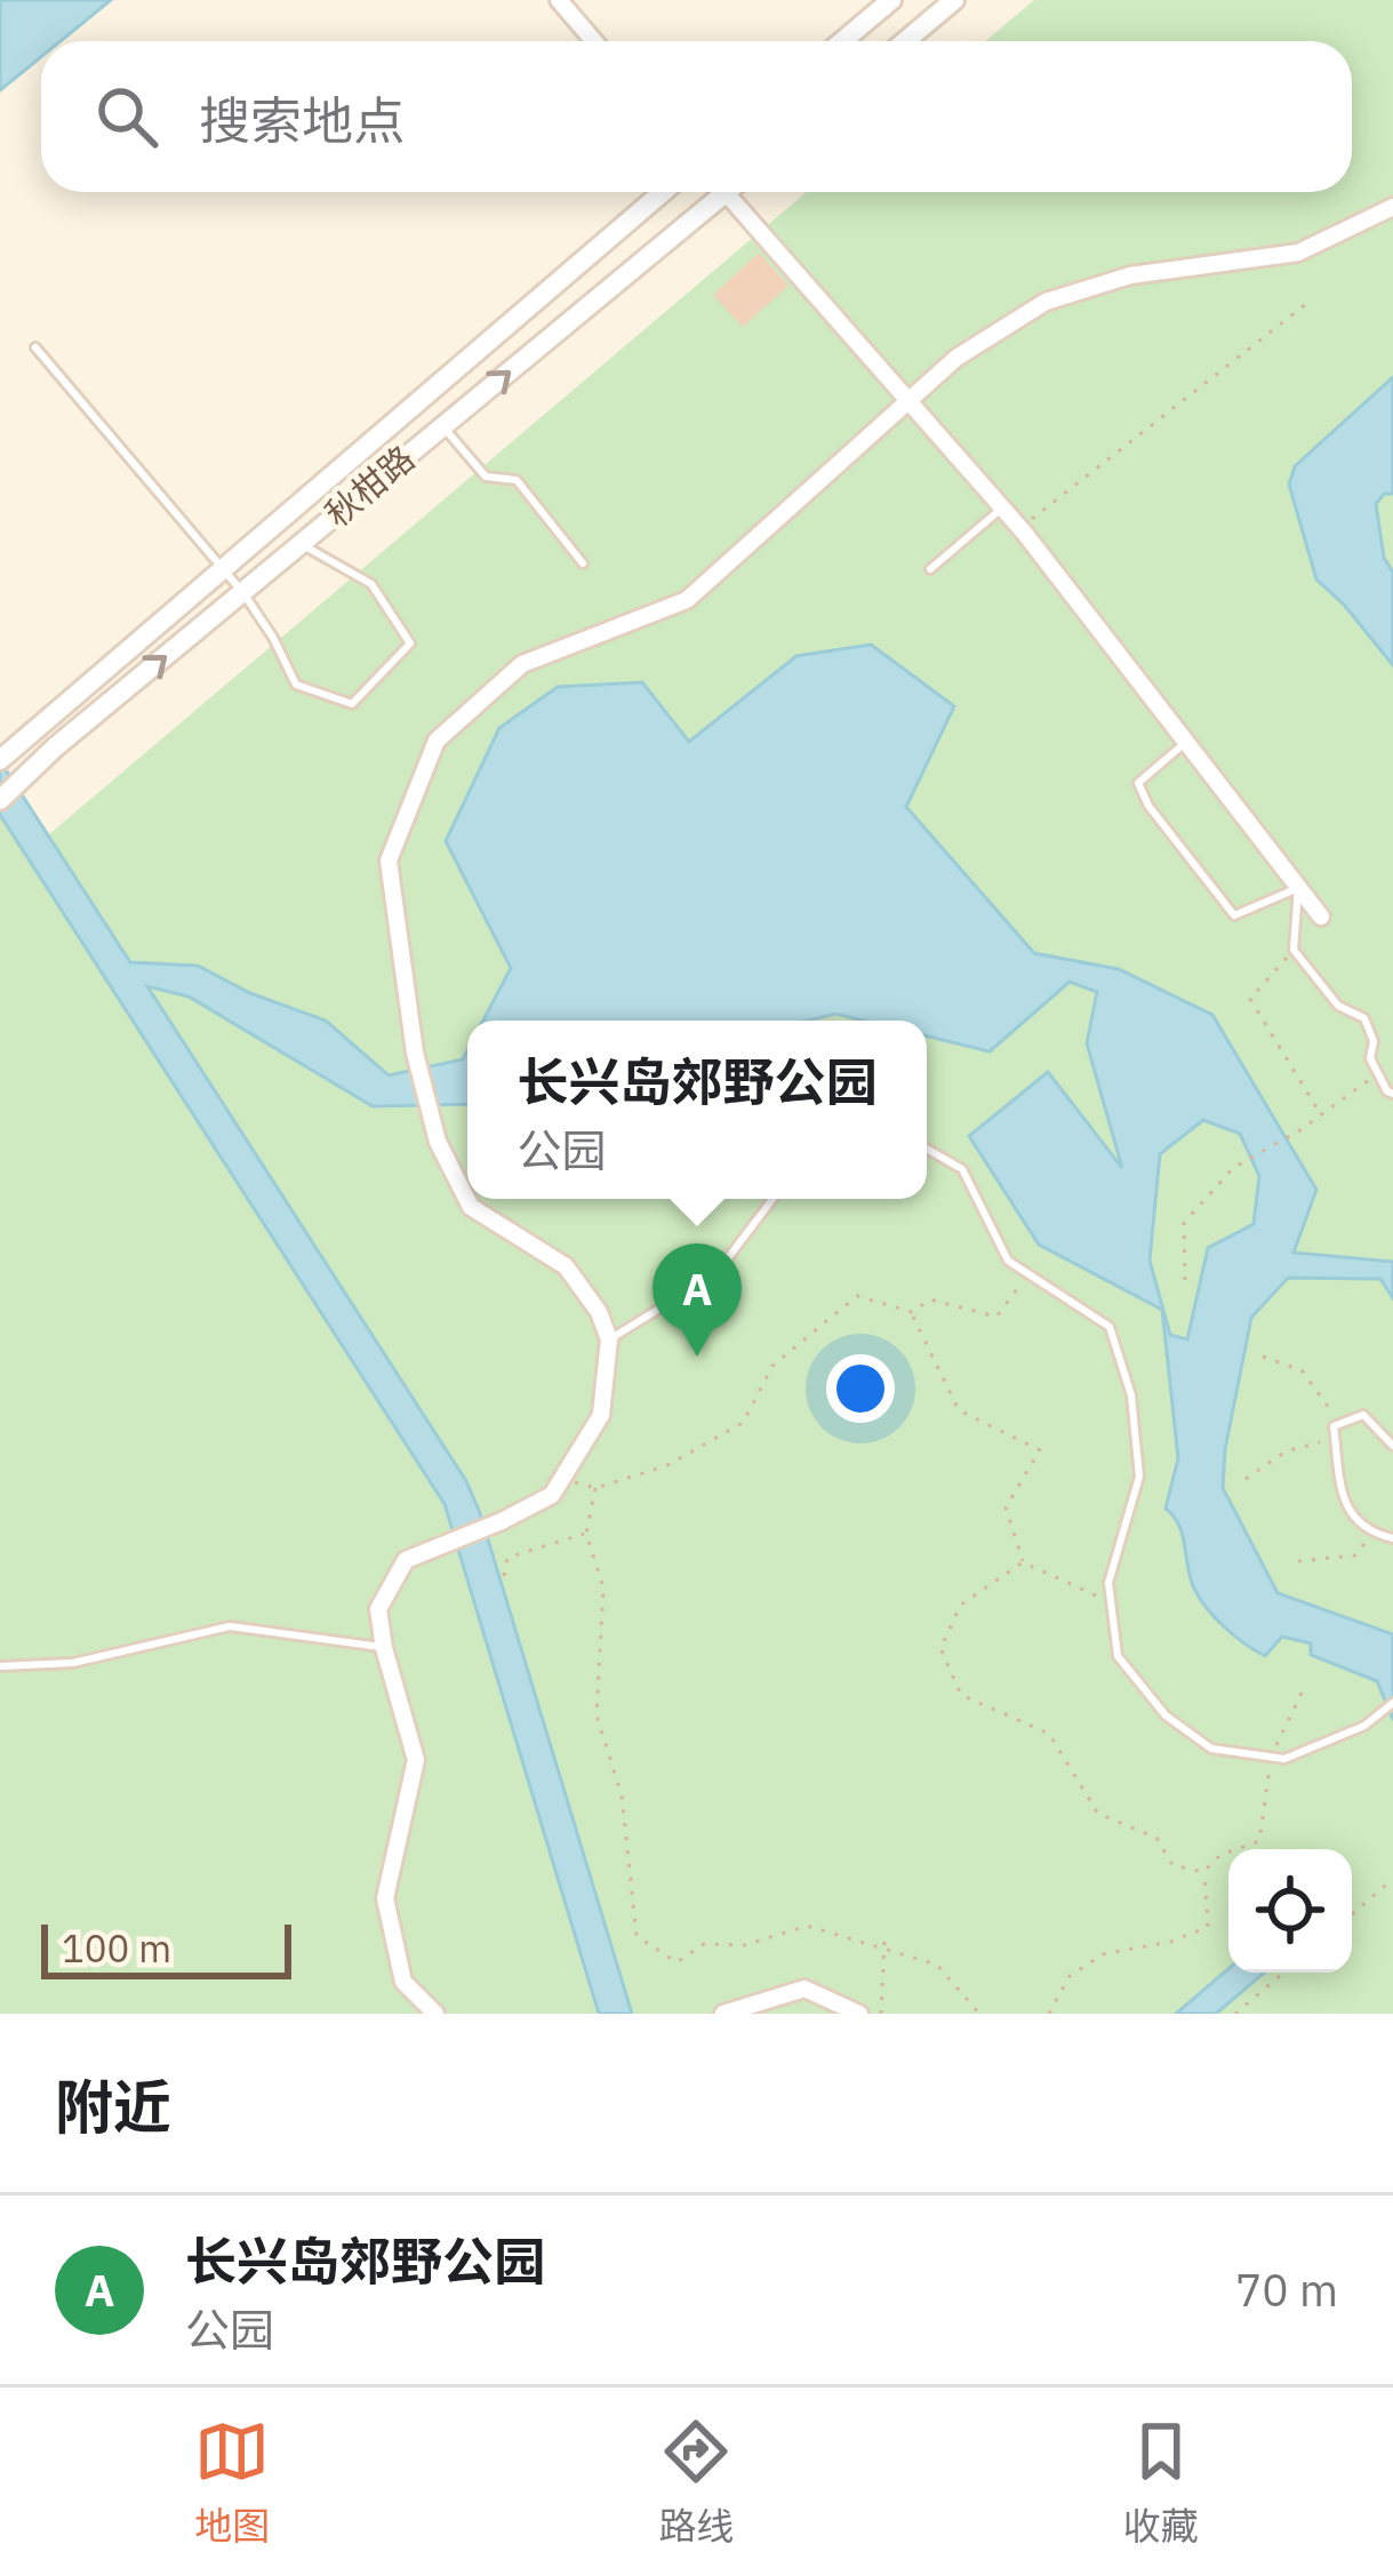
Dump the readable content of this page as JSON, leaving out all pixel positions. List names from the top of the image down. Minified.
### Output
{"streets":{"street":["秋柑路"]},"scale_bar":"100 m","page":{"search":"搜索地点","popup":["长兴岛郊野公园","公园"],"pins":"A","scale":"100 m","heading":"附近","list":[{"mark":"A","name":"长兴岛郊野公园","note":"公园","value":"70 m"}],"nav":["地图","路线","收藏"]}}
